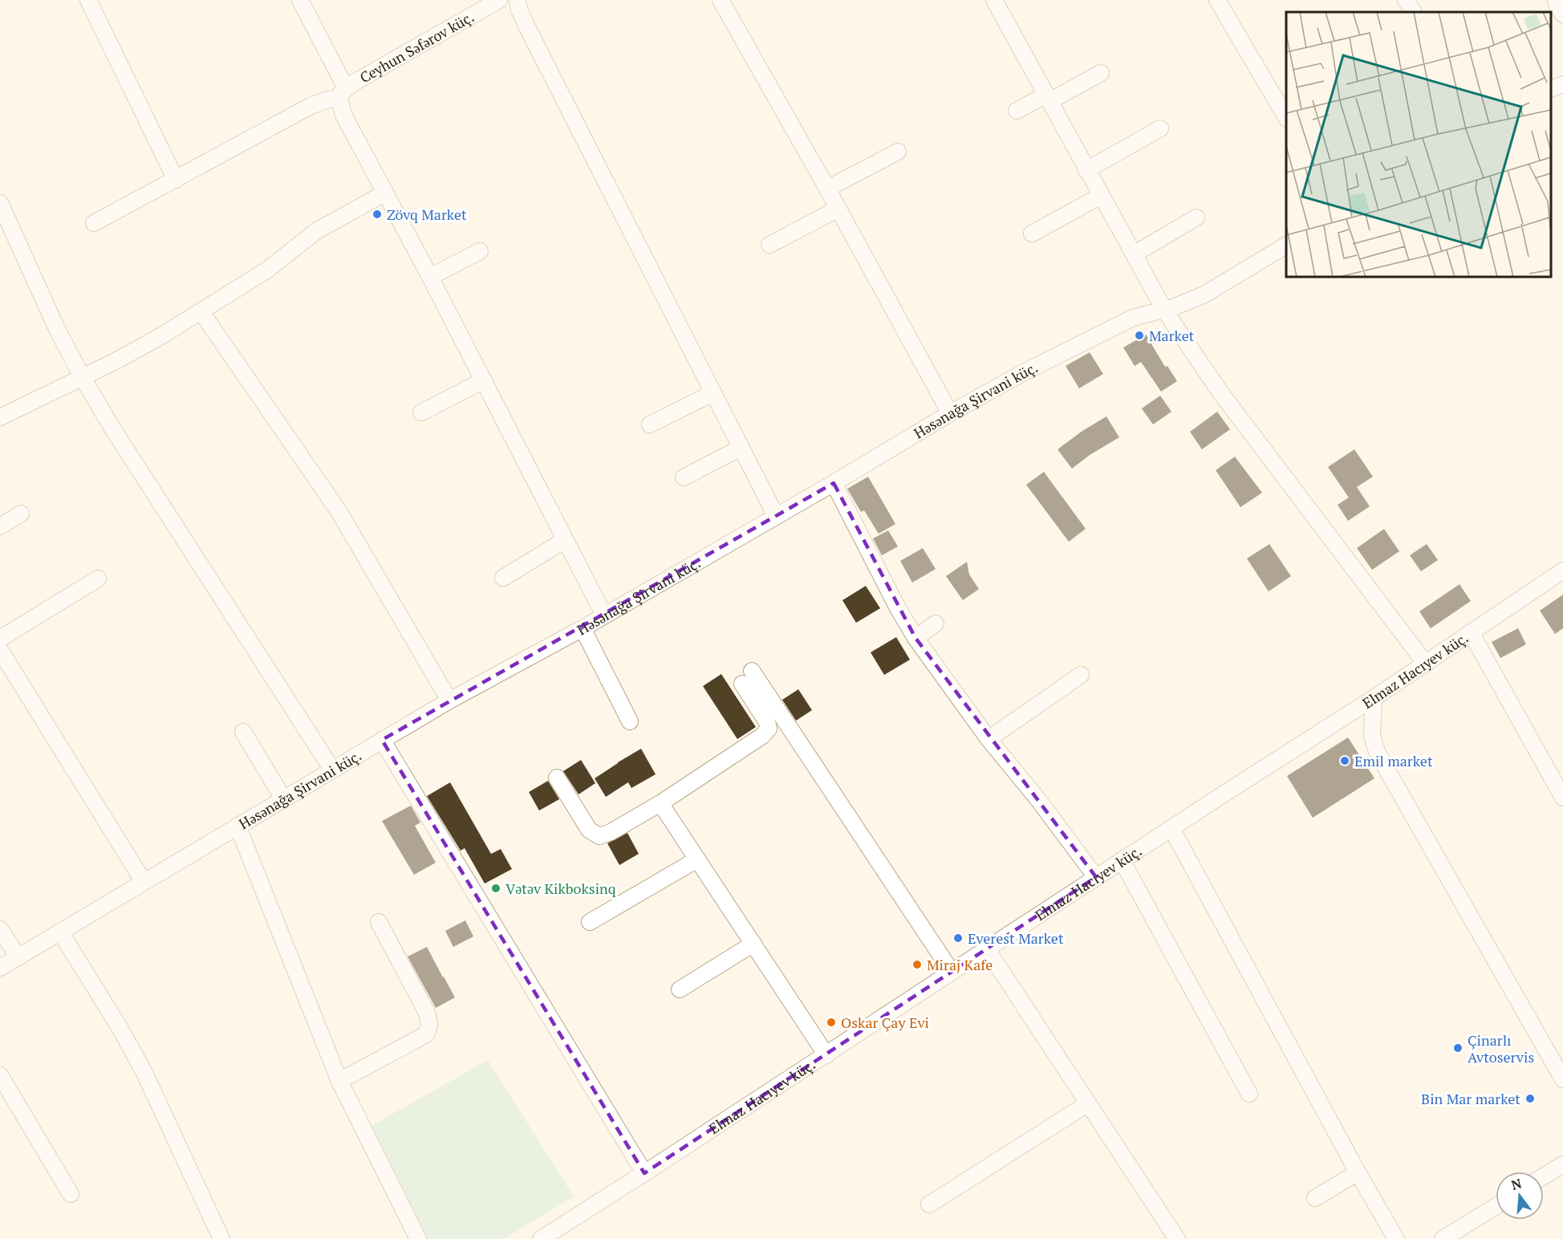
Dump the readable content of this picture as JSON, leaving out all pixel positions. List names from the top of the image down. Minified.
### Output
{"streets":{"street":["Ceyhun Səfərov küç.","Həsənağa Şirvani küç.","Elmaz Hacıyev küç."]},"places":["Zövq Market","Market","Emil market","Vətəv Kikboksinq","Everest Market","Miraj Kafe","Oskar Çay Evi","Çinarlı Avtoservis","Bin Mar market"],"north":"top"}
